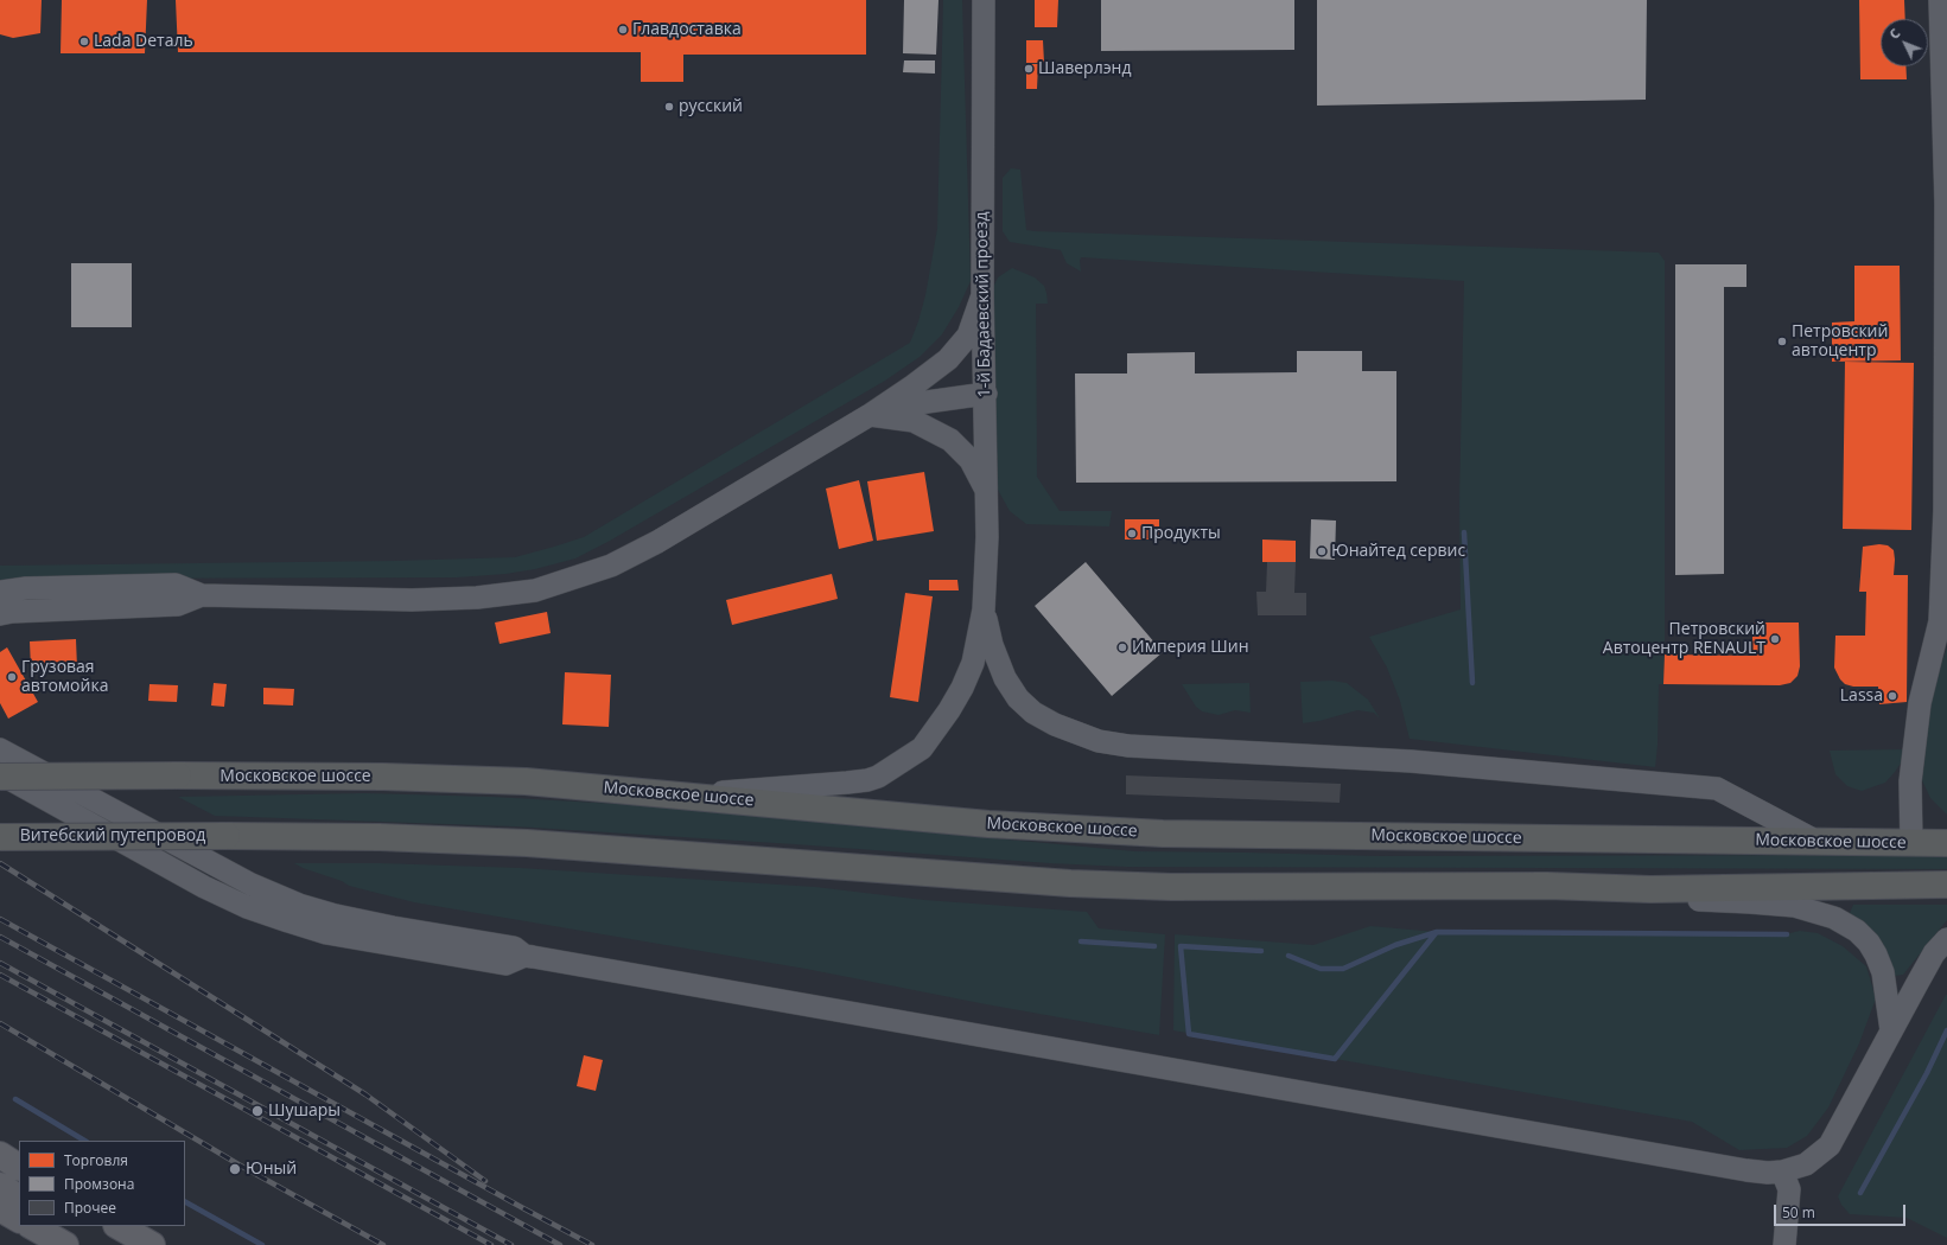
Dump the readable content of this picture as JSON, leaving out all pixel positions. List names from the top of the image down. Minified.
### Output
{"streets":{"highway":["Московское шоссе","Витебский путепровод"],"street":["1-й Бадаевский проезд"]},"places":["Главдоставка","Lada Dеталь","Шаверлэнд","русский","Петровский автоцентр","Продукты","Юнайтед сервис","Петровский Автоцентр RENAULT","Империя Шин","Грузовая автомойка","Lassa","Шушары","Юный"],"legend":["Торговля","Промзона","Прочее"],"scale_bar":"50 m","north":"top left"}
